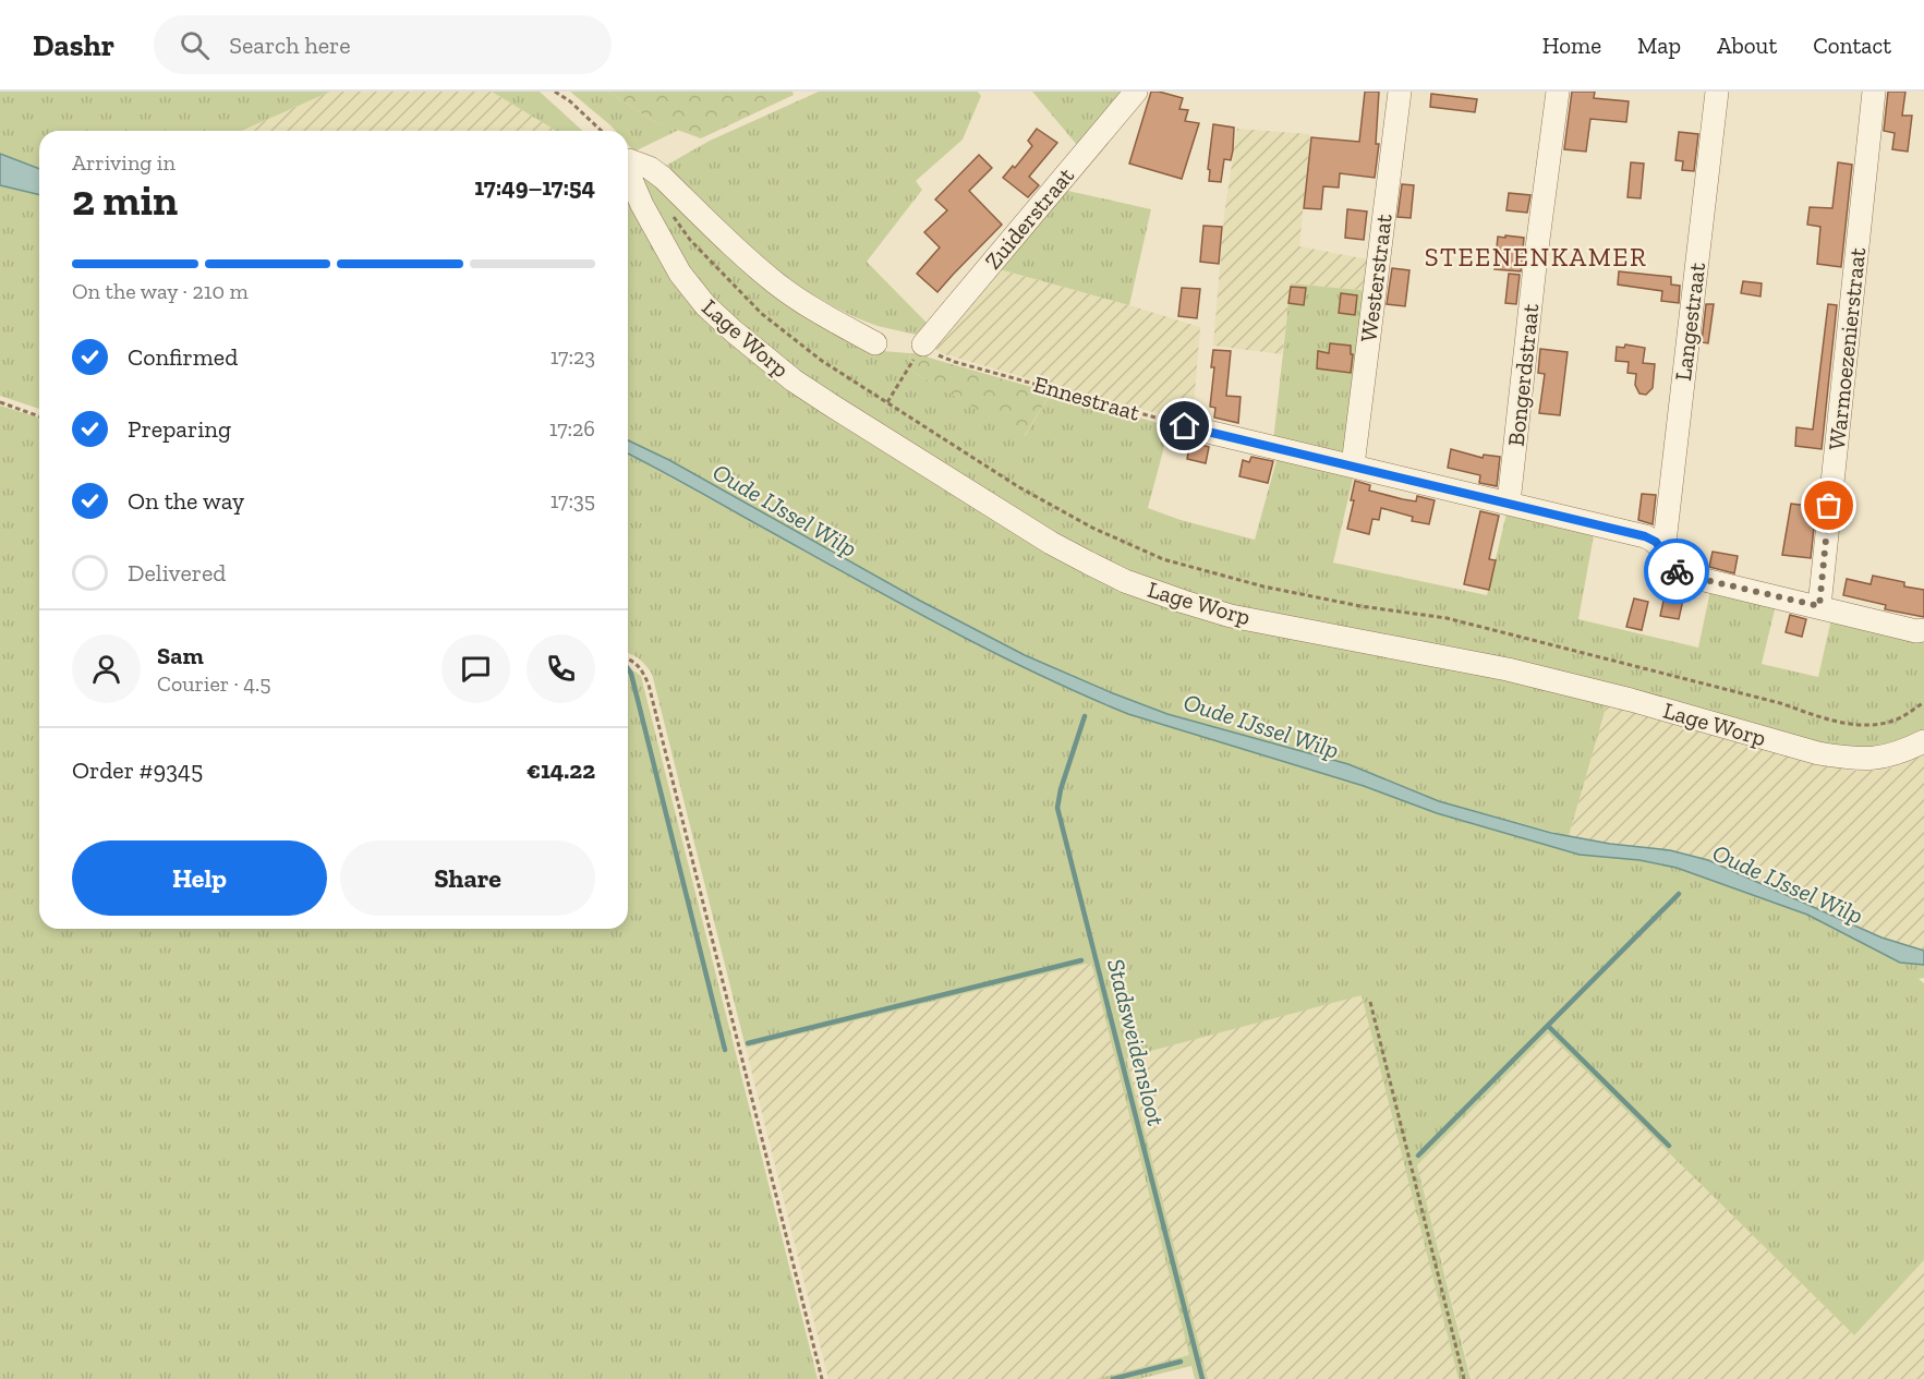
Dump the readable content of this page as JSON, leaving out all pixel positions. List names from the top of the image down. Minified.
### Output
{"streets":{"street":["Zuiderstraat","Westerstraat","Langestraat","Lage Worp","Warmoezenierstraat","Bongerdstraat"],"path":["Ennestraat"]},"crossings":[["Zuiderstraat","Ennestraat"]],"districts":["STEENENKAMER"],"water":["Oude IJssel Wilp","Stadsweidensloot"],"page":{"header":"Dashr","search":"Search here","nav":["Home","Map","About","Contact"],"heading":["2 min","Arriving in","17:49–17:54"],"panel":["Sam","Courier · 4.5","Order #9345","€14.22"],"bar":"On the way · 210 m","list":[["Confirmed","17:23"],["Preparing","17:26"],["On the way","17:35"],"Delivered"],"buttons":["Help","Share"]}}
